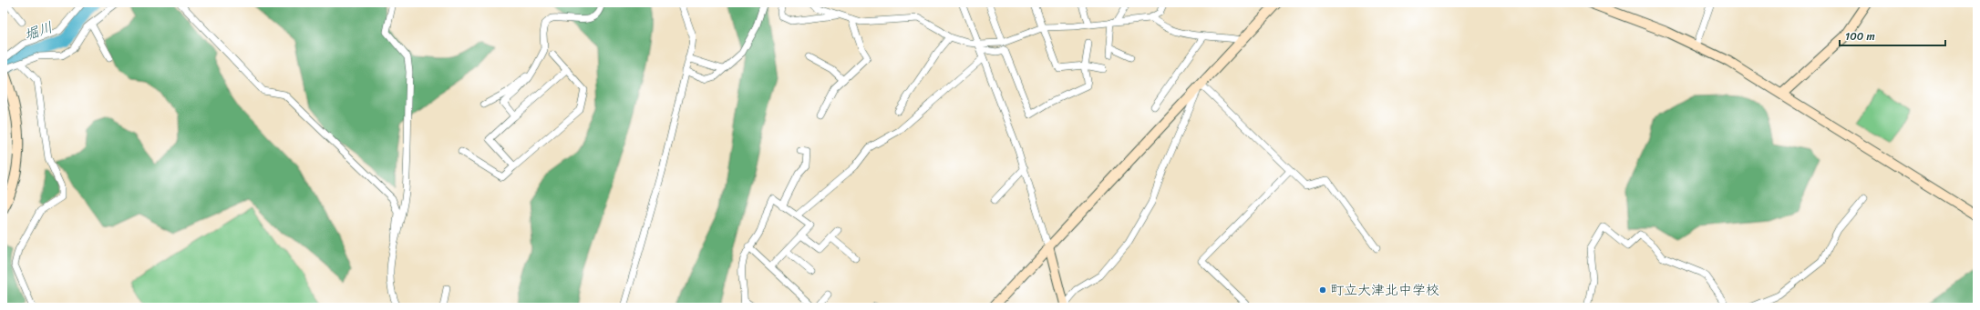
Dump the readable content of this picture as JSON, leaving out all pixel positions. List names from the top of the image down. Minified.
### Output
{"water":["堀川"],"places":["町立大津北中学校"],"scale_bar":"100 m"}
